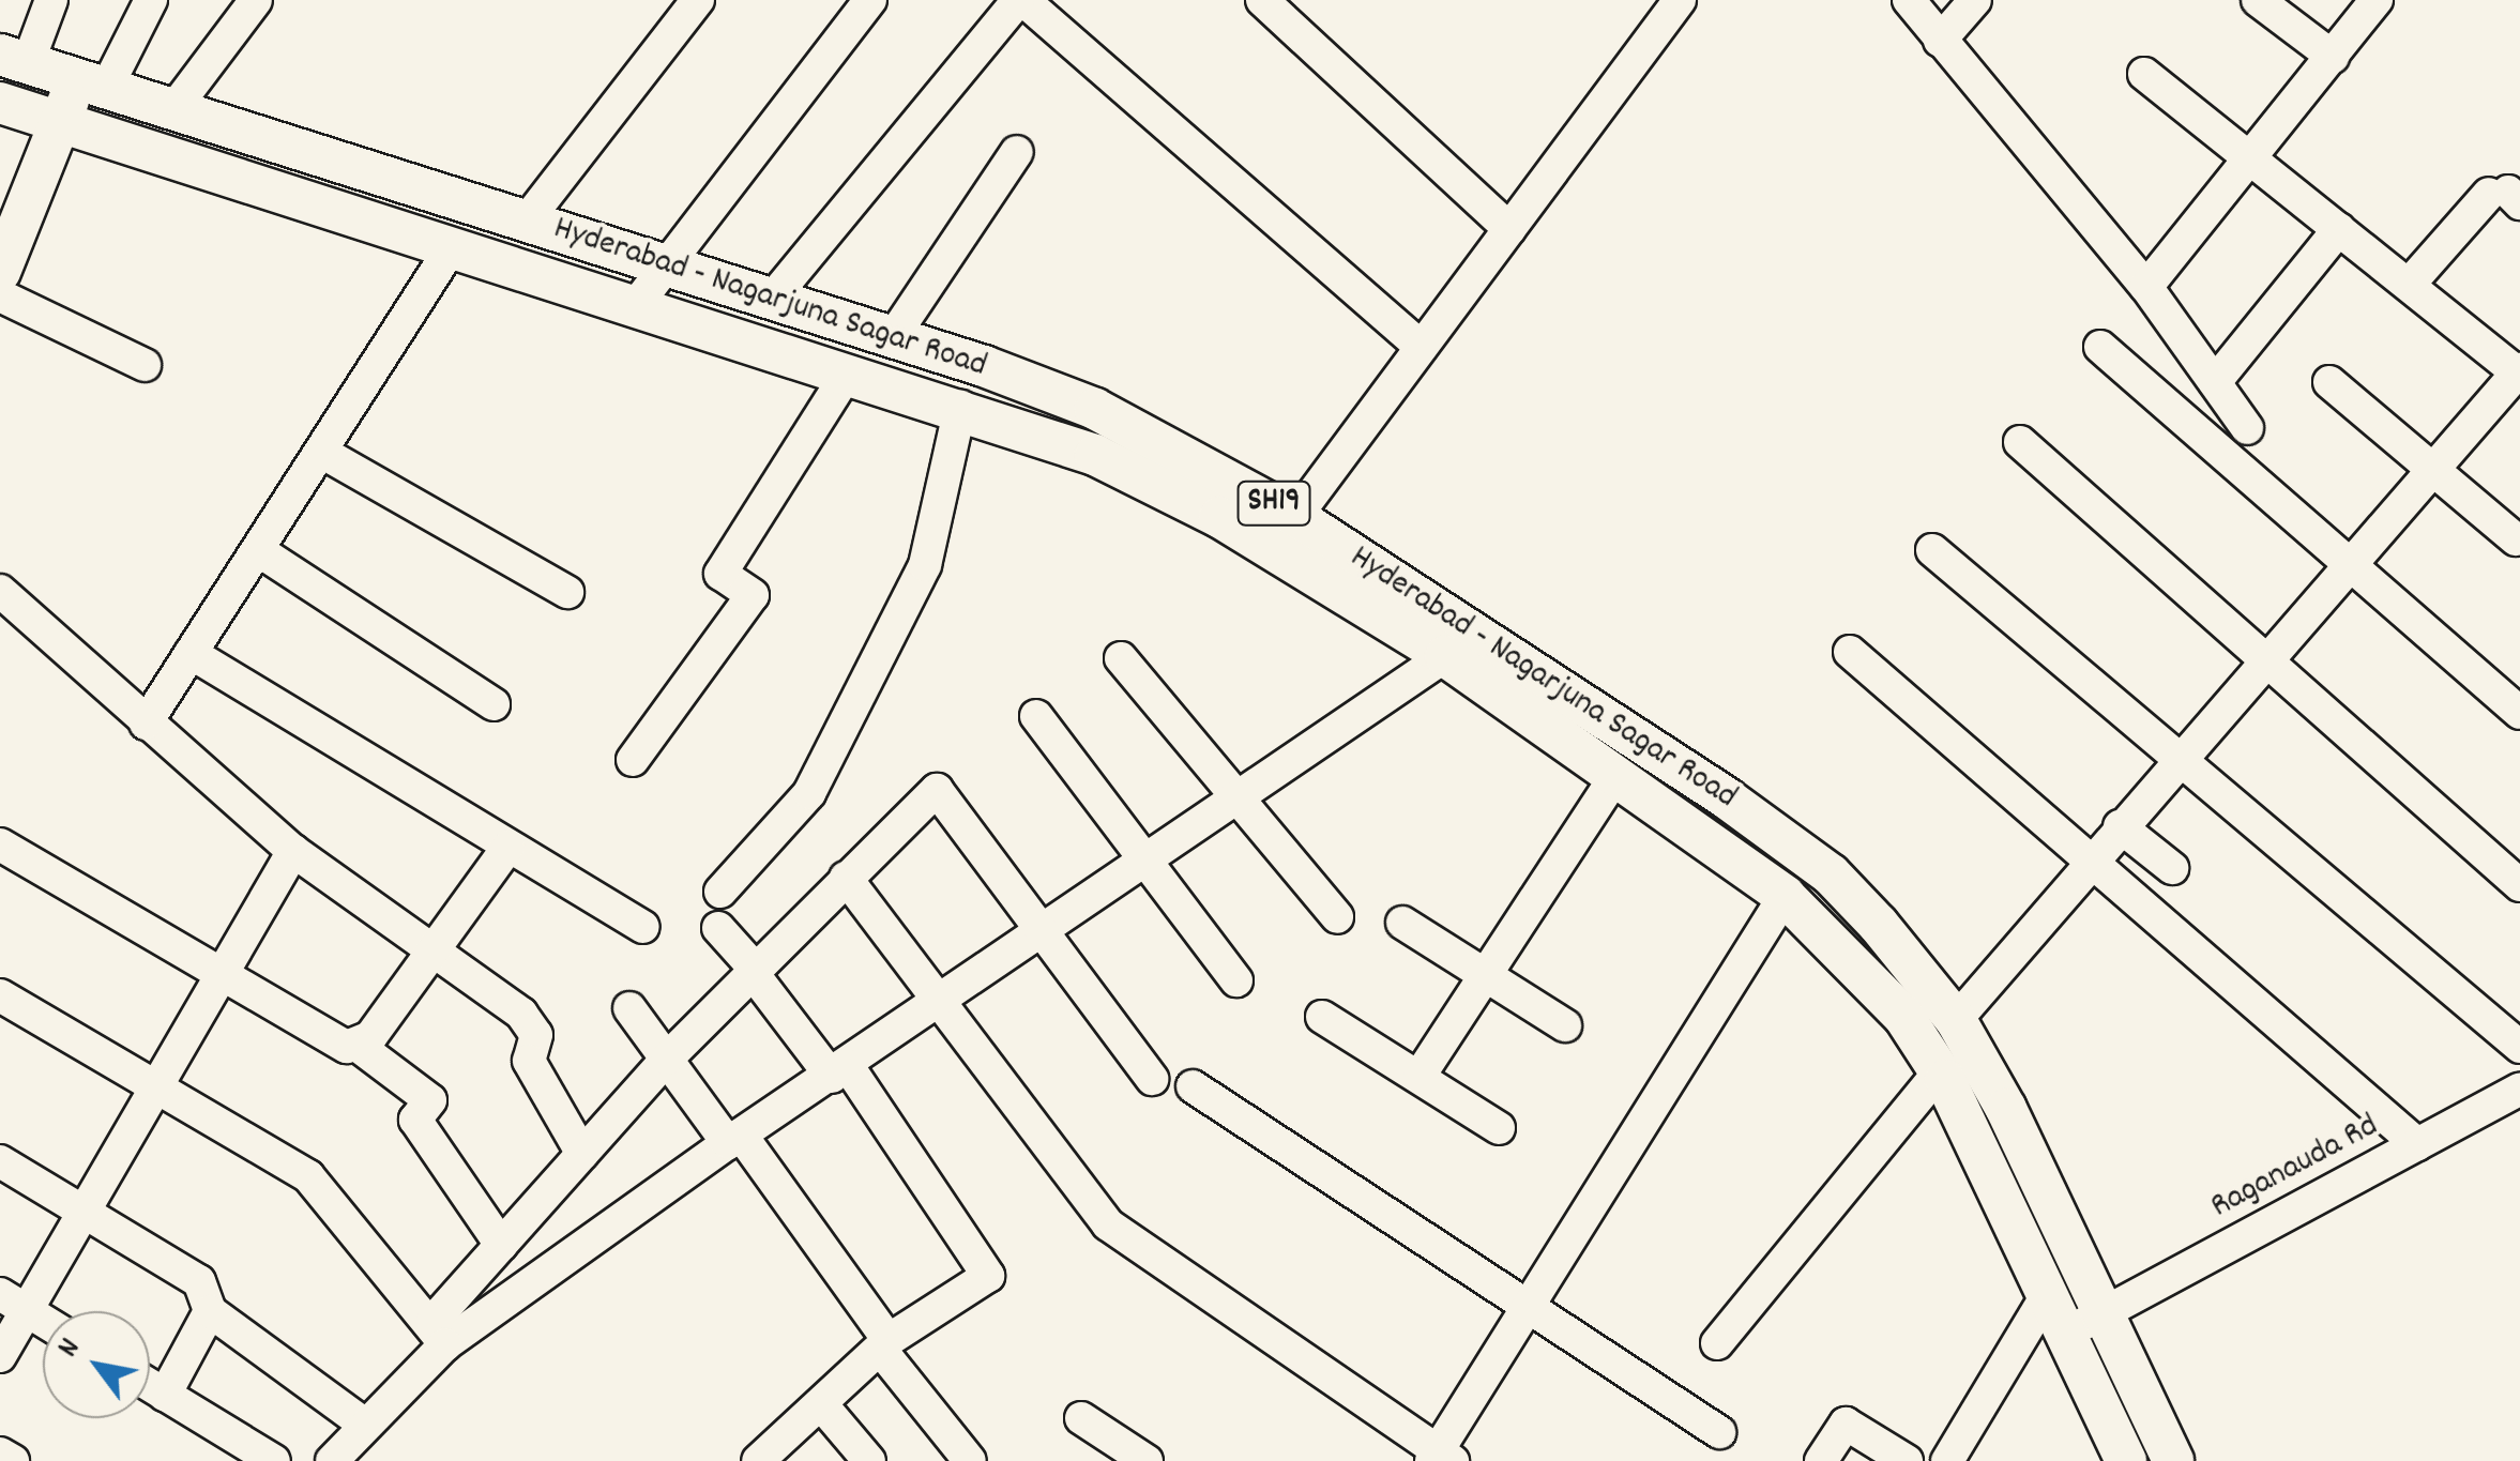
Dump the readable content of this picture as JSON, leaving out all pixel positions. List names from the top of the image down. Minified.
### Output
{"streets":{"main road":["Hyderabad - Nagarjuna Sagar Road","SH19"],"street":["Raganauda Rd"]},"crossings":[["Hyderabad - Nagarjuna Sagar Road","Raganauda Rd"]],"north":"top left"}
